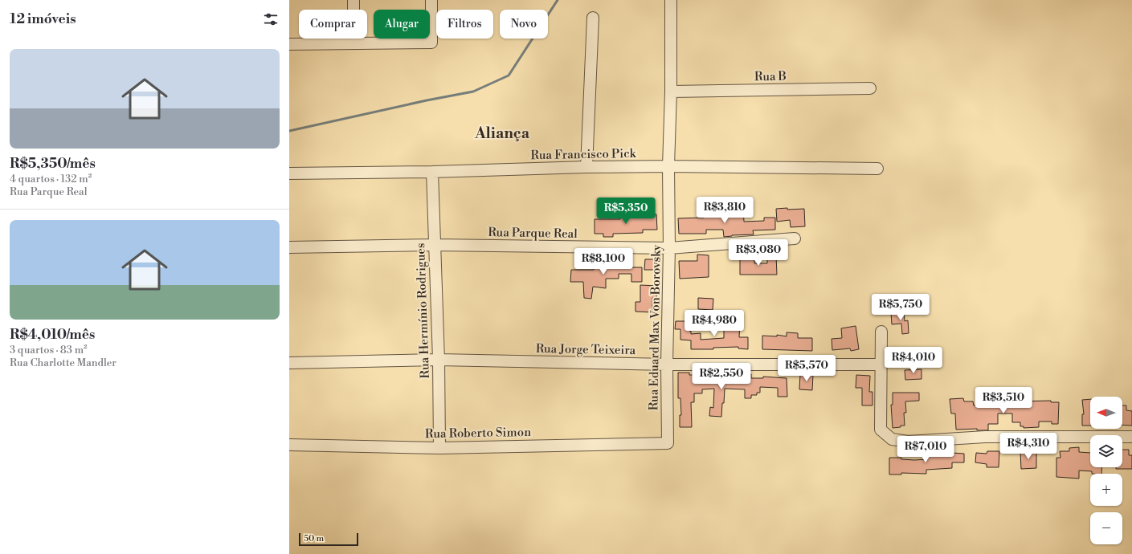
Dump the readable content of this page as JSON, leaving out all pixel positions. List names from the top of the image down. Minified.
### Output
{"streets":{"street":["Rua B","Rua Francisco Pick","Rua Parque Real","Rua Hermínio Rodrigues","Rua Eduard Max Von Borovsky","Rua Jorge Teixeira","Rua Roberto Simon"]},"crossings":[["Rua B","Rua Eduard Max Von Borovsky"],["Rua Francisco Pick","Rua Hermínio Rodrigues"],["Rua Francisco Pick","Rua Eduard Max Von Borovsky"],["Rua Parque Real","Rua Hermínio Rodrigues"],["Rua Parque Real","Rua Eduard Max Von Borovsky"],["Rua Hermínio Rodrigues","Rua Jorge Teixeira"],["Rua Hermínio Rodrigues","Rua Roberto Simon"],["Rua Eduard Max Von Borovsky","Rua Jorge Teixeira"],["Rua Eduard Max Von Borovsky","Rua Roberto Simon"]],"districts":["Aliança"],"scale_bar":"50 m","north":"left","page":{"heading":"12 imóveis","chip":["Comprar","Alugar","Filtros","Novo"],"list":[{"name":"R$5,350/mês","note":"4 quartos · 132 m² · Rua Parque Real"},{"name":"R$4,010/mês","note":"3 quartos · 83 m² · Rua Charlotte Mandler"}],"price":["R$3,810","R$5,350","R$3,080","R$8,100","R$5,750","R$4,980","R$4,010","R$5,570","R$2,550","R$3,510","R$4,310","R$7,010"],"map_buttons":["+","−"],"scale":"50 m"}}
